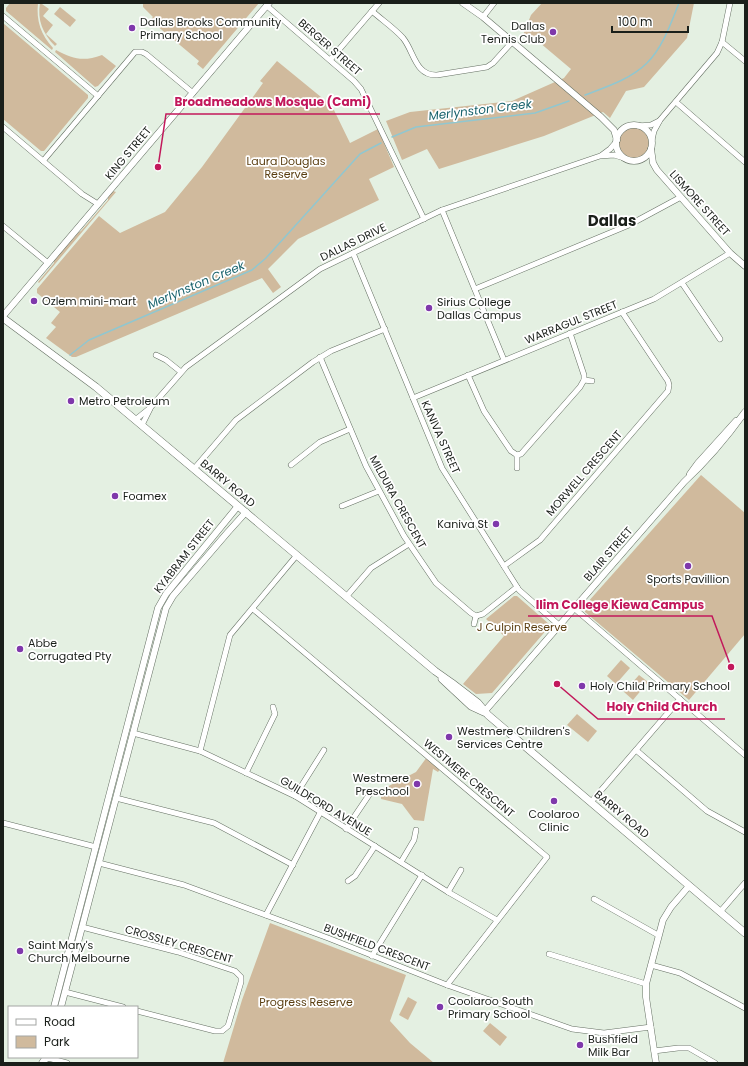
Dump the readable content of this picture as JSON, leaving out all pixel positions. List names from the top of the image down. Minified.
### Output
{"streets":{"main road":["BARRY ROAD"],"street":["BERGER STREET","KING STREET","LISMORE STREET","DALLAS DRIVE","WARRAGUL STREET","KANIVA STREET","MORWELL CRESCENT","MILDURA CRESCENT","BLAIR STREET","KYABRAM STREET","WESTMERE CRESCENT","GUILDFORD AVENUE","CROSSLEY CRESCENT","BUSHFIELD CRESCENT"]},"crossings":[["BERGER STREET","KING STREET"],["BERGER STREET","DALLAS DRIVE"],["KING STREET","BARRY ROAD"],["LISMORE STREET","DALLAS DRIVE"],["LISMORE STREET","WARRAGUL STREET"],["DALLAS DRIVE","KANIVA STREET"],["DALLAS DRIVE","BARRY ROAD"],["WARRAGUL STREET","KANIVA STREET"],["KANIVA STREET","MORWELL CRESCENT"],["KANIVA STREET","BLAIR STREET"],["BARRY ROAD","BLAIR STREET"],["BARRY ROAD","KYABRAM STREET"],["KYABRAM STREET","GUILDFORD AVENUE"],["KYABRAM STREET","CROSSLEY CRESCENT"],["KYABRAM STREET","BUSHFIELD CRESCENT"],["WESTMERE CRESCENT","GUILDFORD AVENUE"],["WESTMERE CRESCENT","BUSHFIELD CRESCENT"]],"districts":["Dallas"],"water":["Merlynston Creek"],"parks":["Laura Douglas Reserve","J Culpin Reserve","Progress Reserve"],"places":["Dallas Brooks Community Primary School","Dallas Tennis Club","Broadmeadows Mosque (Cami)","Ozlem mini-mart","Sirius College Dallas Campus","Metro Petroleum","Foamex","Kaniva St","Sports Pavillion","Abbe Corrugated Pty","Ilim College Kiewa Campus","Holy Child Church","Holy Child Primary School","Westmere Children's Services Centre","Westmere Preschool","Coolaroo Clinic","Saint Mary's Church Melbourne","Coolaroo South Primary School","Bushfield Milk Bar"],"legend":["Road","Park"],"scale_bar":"100 m"}
